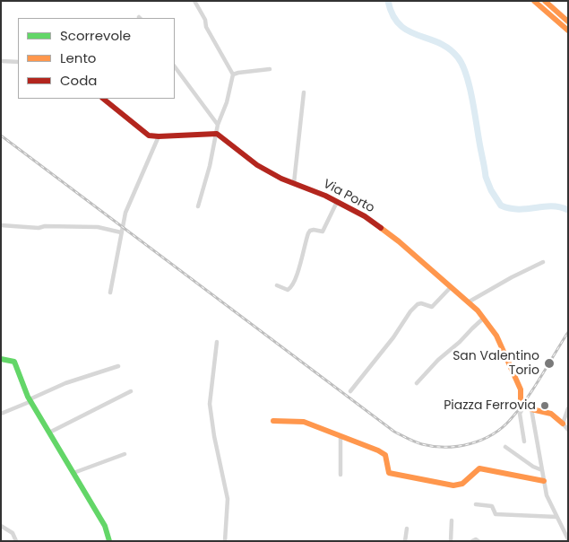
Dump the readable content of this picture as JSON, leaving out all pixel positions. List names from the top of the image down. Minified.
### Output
{"streets":{"main road":["Via Porto"]},"places":["San Valentino Torio","Piazza Ferrovia"],"legend":["Scorrevole","Lento","Coda"]}
